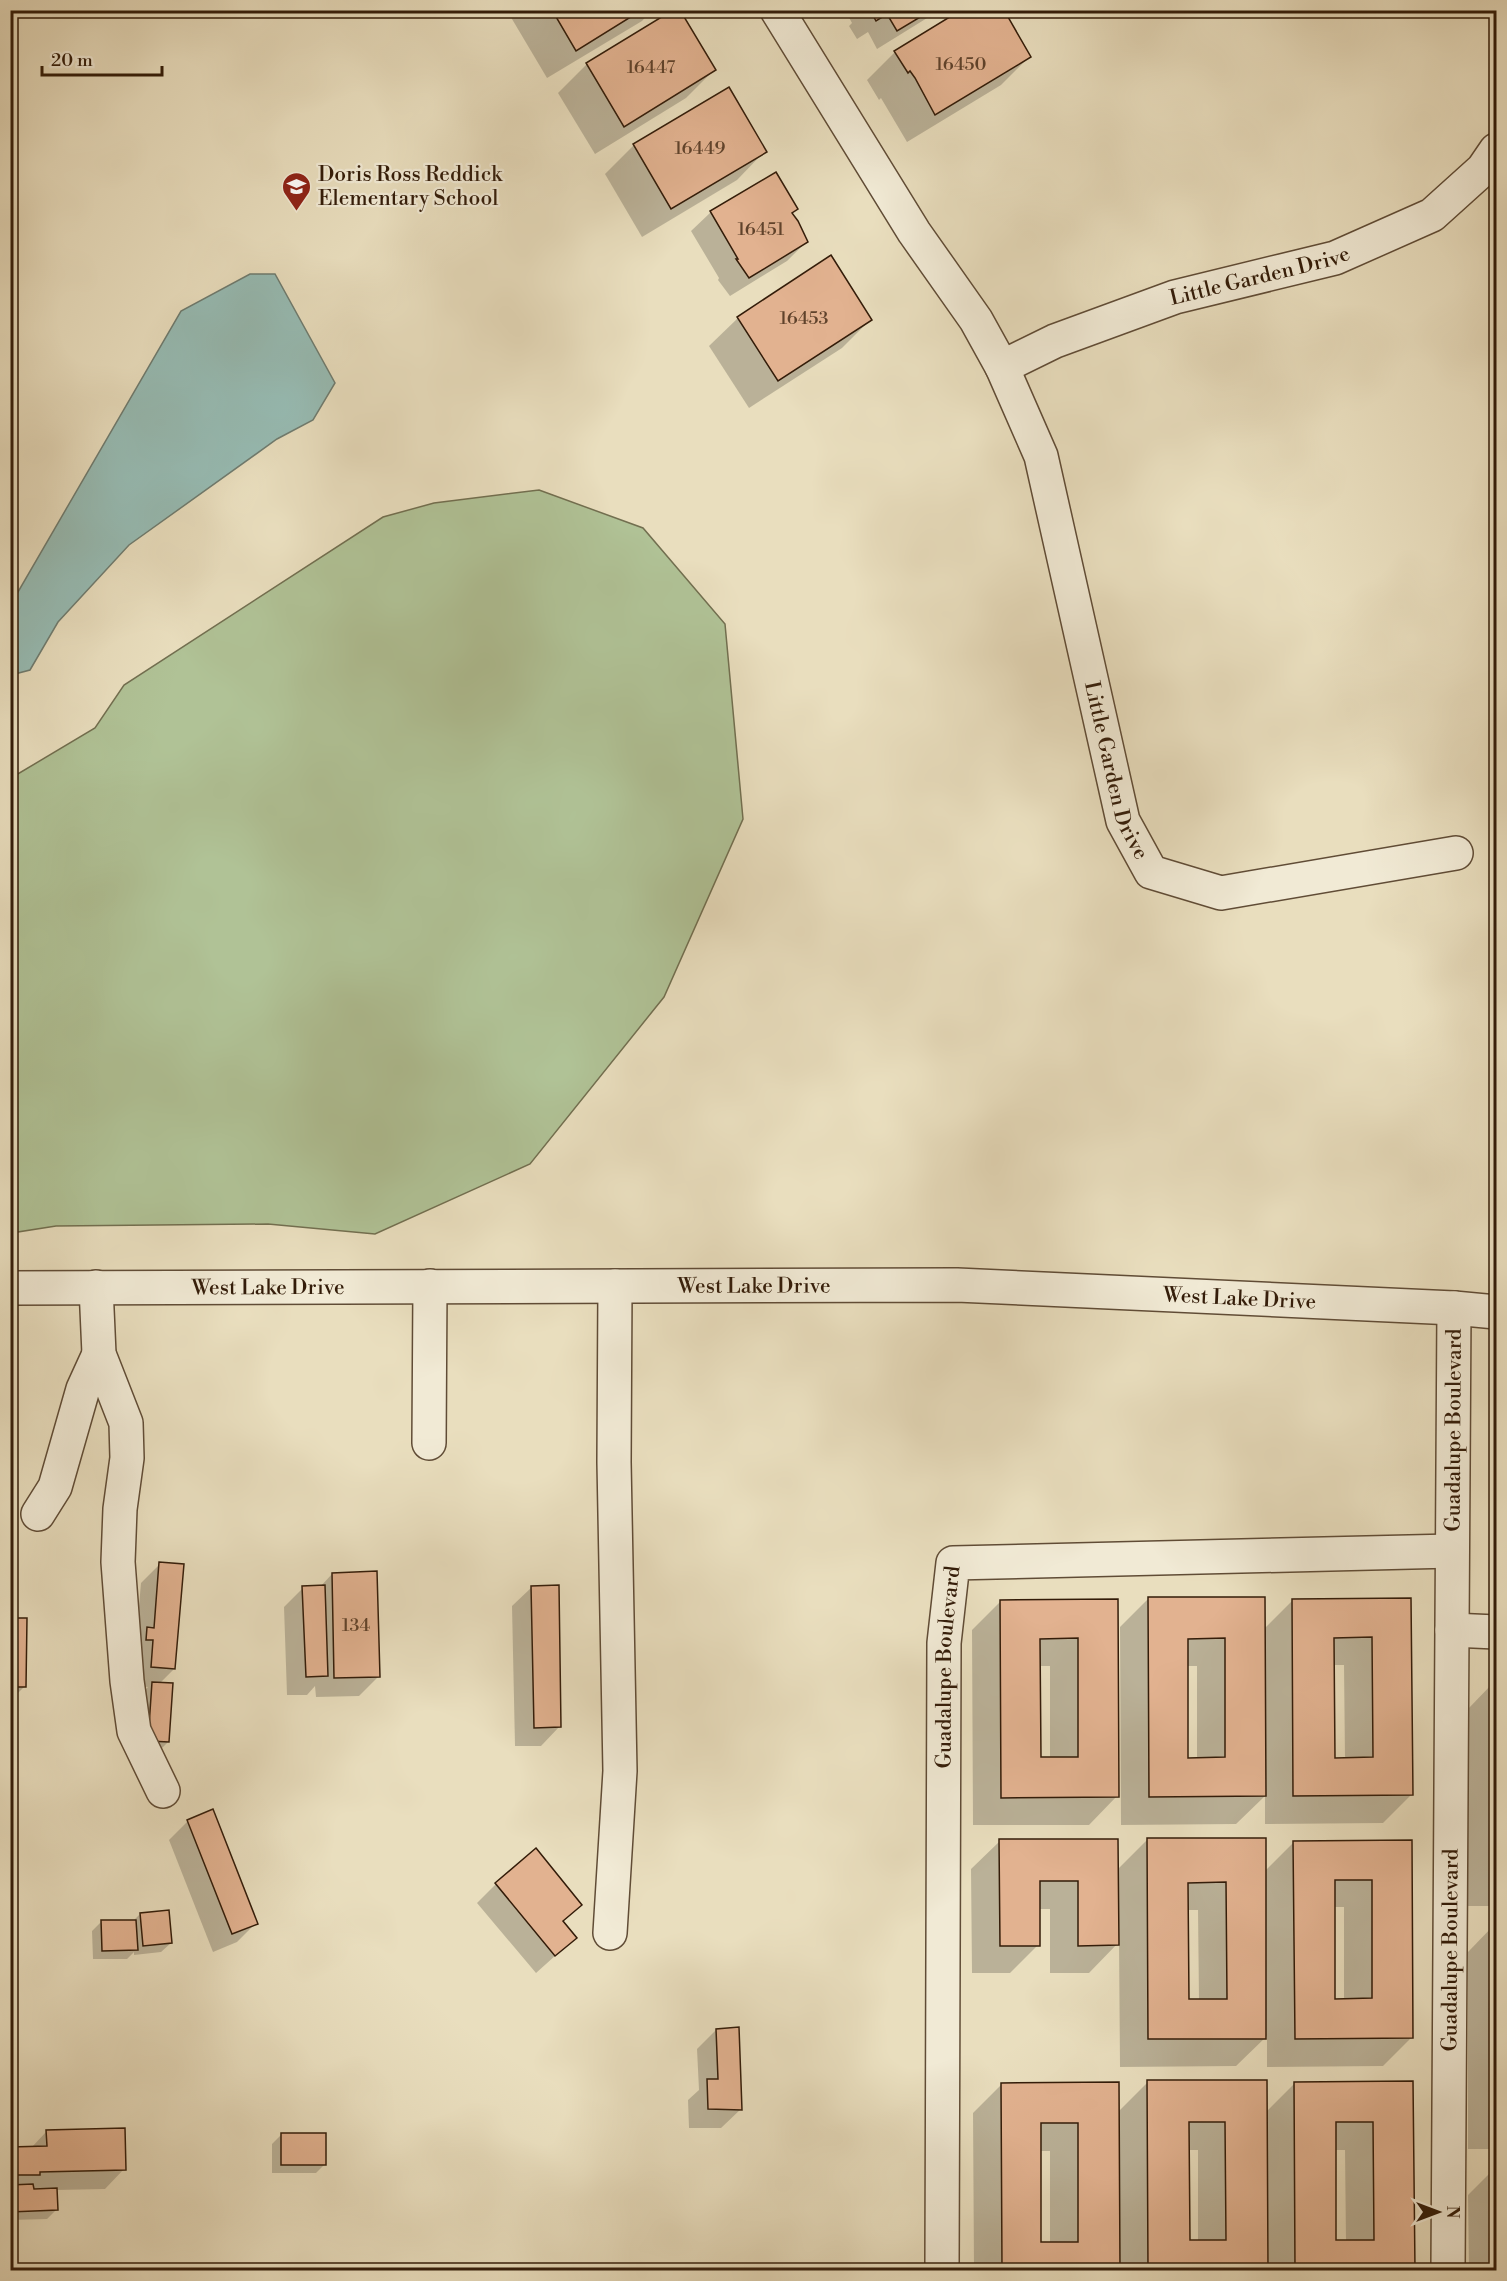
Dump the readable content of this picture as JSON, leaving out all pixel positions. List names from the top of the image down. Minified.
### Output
{"streets":{"street":["Little Garden Drive","West Lake Drive","Guadalupe Boulevard"]},"crossings":[["West Lake Drive","Guadalupe Boulevard"]],"places":{"school or university":["Doris Ross Reddick Elementary School"]},"house_numbers":["16450","16447","16449","16451","16453","134"],"scale_bar":"20 m","north":"right"}
